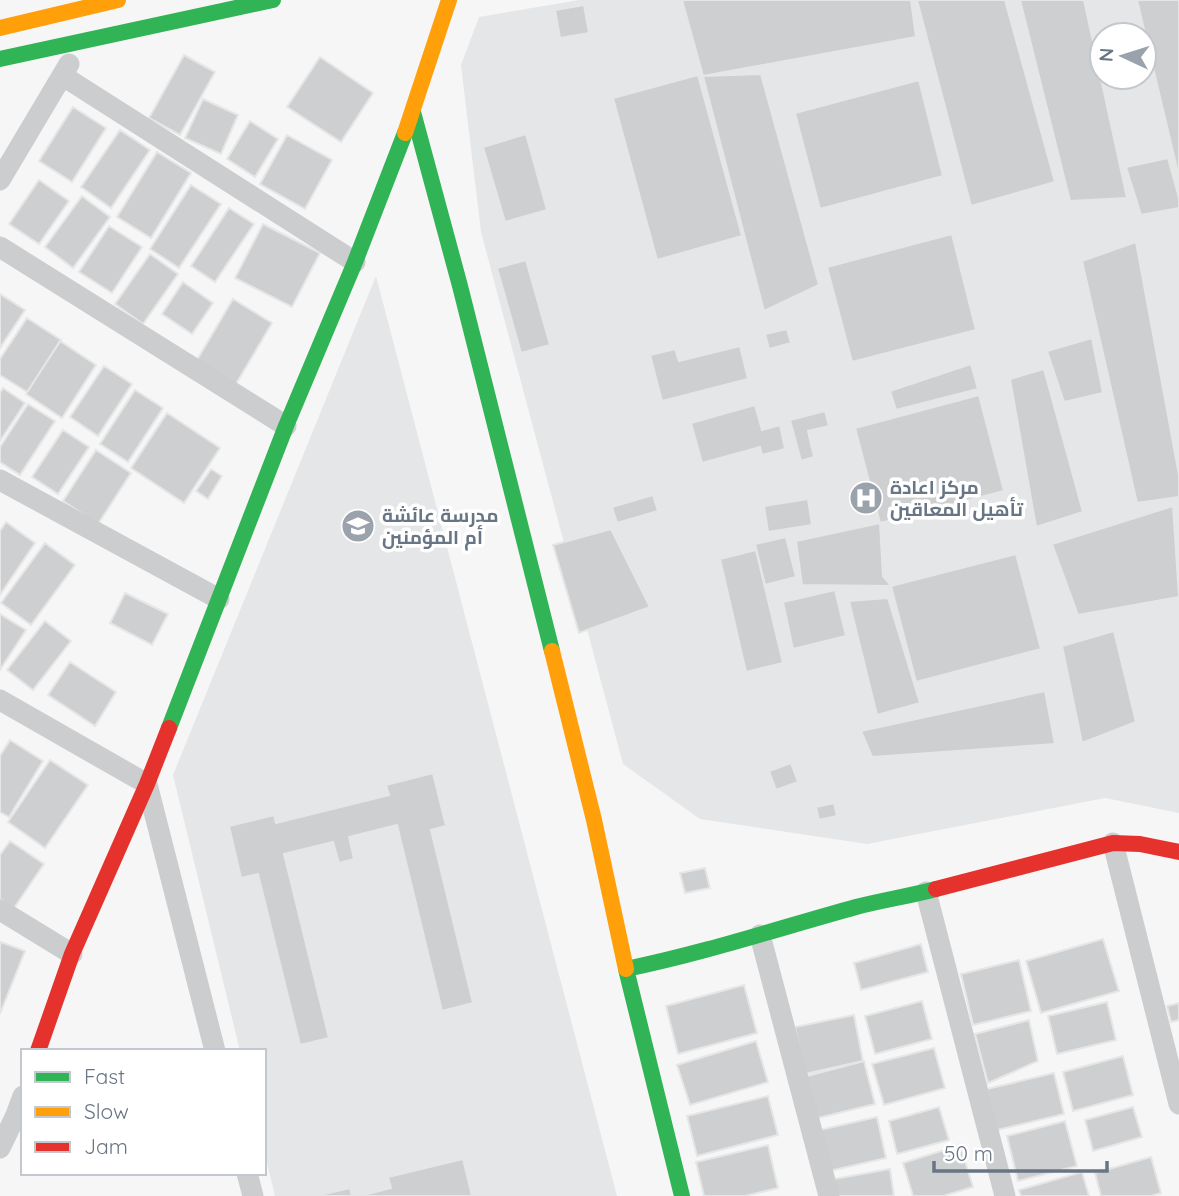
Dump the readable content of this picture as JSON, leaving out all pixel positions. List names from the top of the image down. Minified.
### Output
{"places":{"hospital":["مركز اعادة تأهيل المعاقين"],"school or university":["مدرسة عائشة أم المؤمنين"]},"legend":["Fast","Slow","Jam"],"scale_bar":"50 m","north":"left"}
